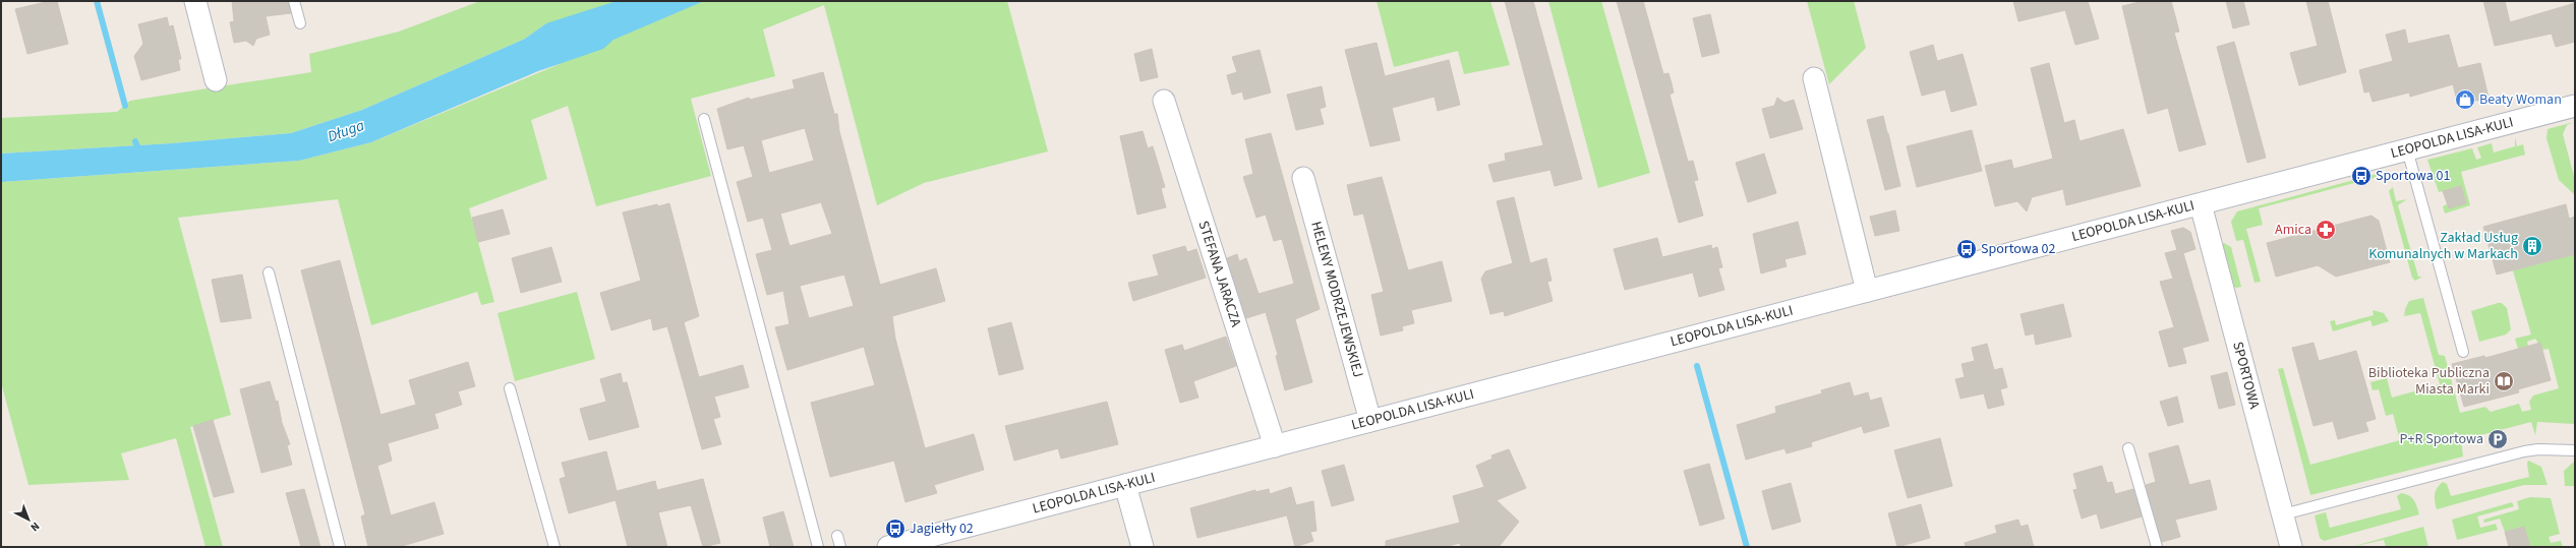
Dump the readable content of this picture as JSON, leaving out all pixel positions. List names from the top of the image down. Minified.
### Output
{"streets":{"street":["LEOPOLDA LISA-KULI","STEFANA JARACZA","HELENY MODRZEJEWSKIEJ","SPORTOWA"]},"crossings":[["LEOPOLDA LISA-KULI","STEFANA JARACZA"],["LEOPOLDA LISA-KULI","HELENY MODRZEJEWSKIEJ"],["LEOPOLDA LISA-KULI","SPORTOWA"]],"water":["Długa"],"places":{"shop":["Beaty Woman"],"bus stop":["Sportowa 01","Sportowa 02","Jagiełły 02"],"pharmacy":["Amica"],"building":["Zakład Usług Komunalnych w Markach"],"library":["Biblioteka Publiczna Miasta Marki"],"parking":["P+R Sportowa"]},"north":"bottom right"}
